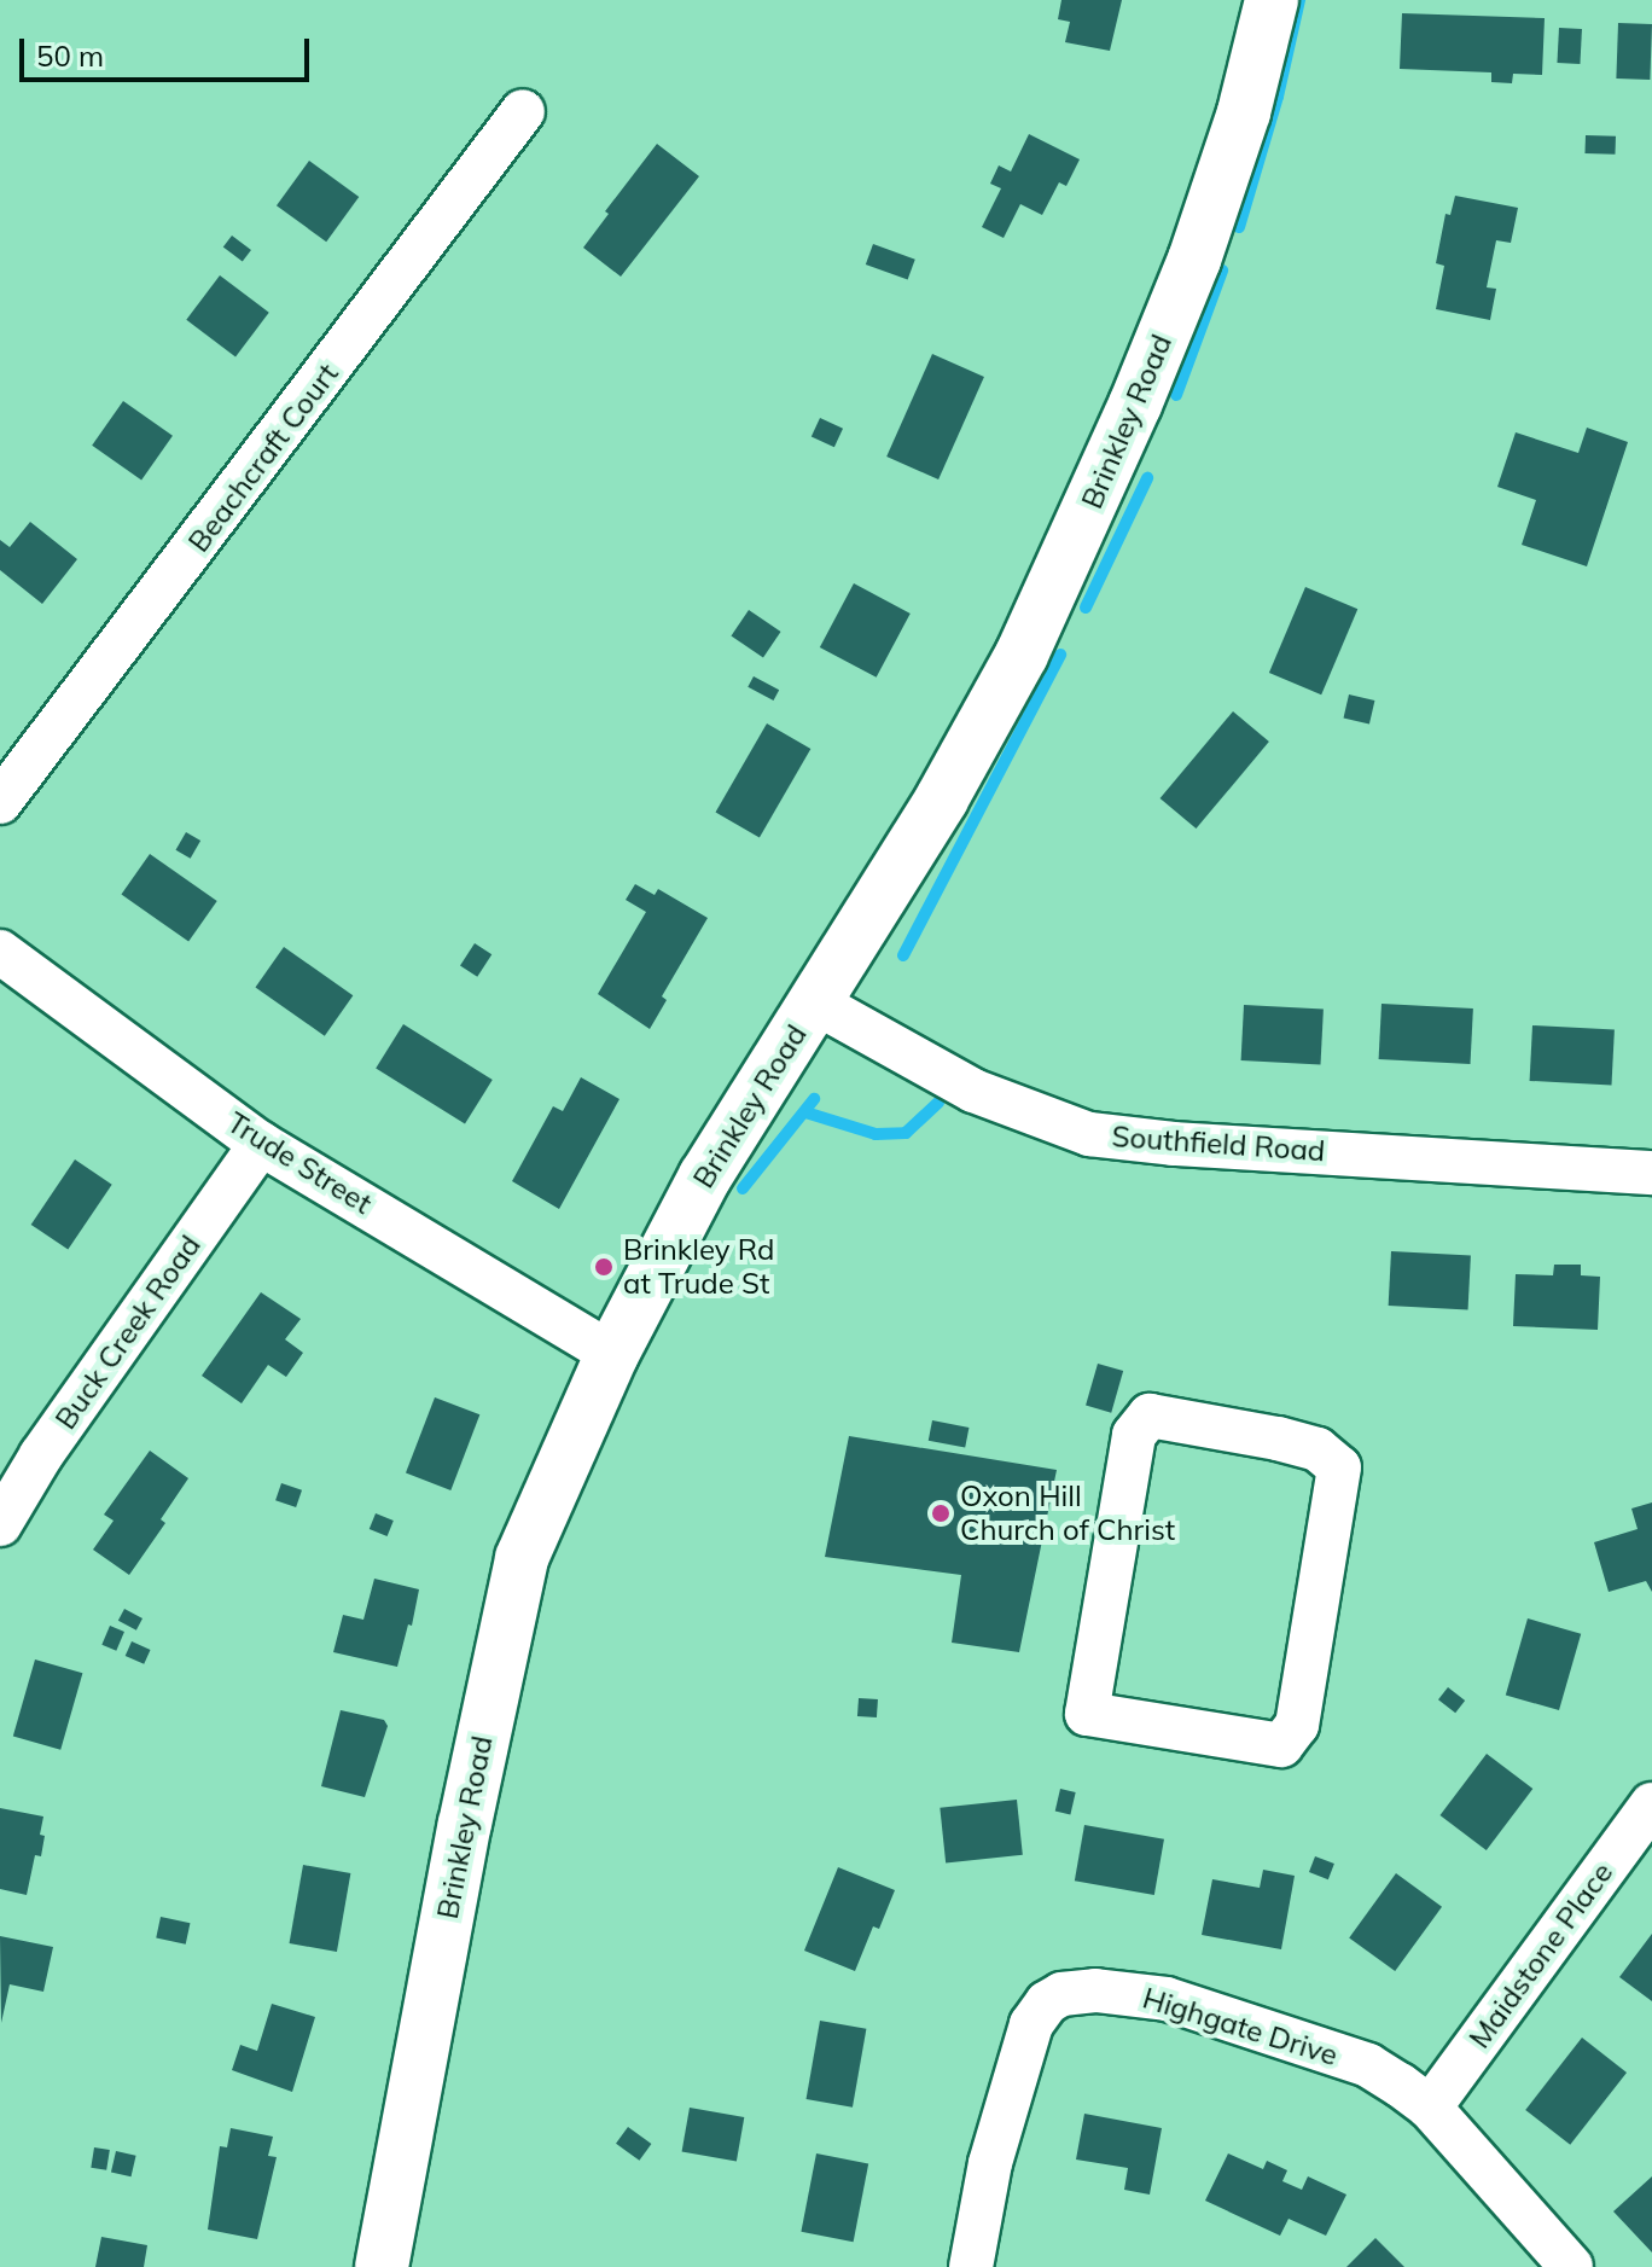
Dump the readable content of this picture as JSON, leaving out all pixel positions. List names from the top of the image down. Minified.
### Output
{"streets":{"main road":["Brinkley Road"],"street":["Beachcraft Court","Southfield Road","Trude Street","Buck Creek Road","Maidstone Place","Highgate Drive"]},"crossings":[["Brinkley Road","Southfield Road"],["Brinkley Road","Trude Street"],["Trude Street","Buck Creek Road"],["Maidstone Place","Highgate Drive"]],"places":["Brinkley Rd at Trude St","Oxon Hill Church of Christ"],"scale_bar":"50 m"}
